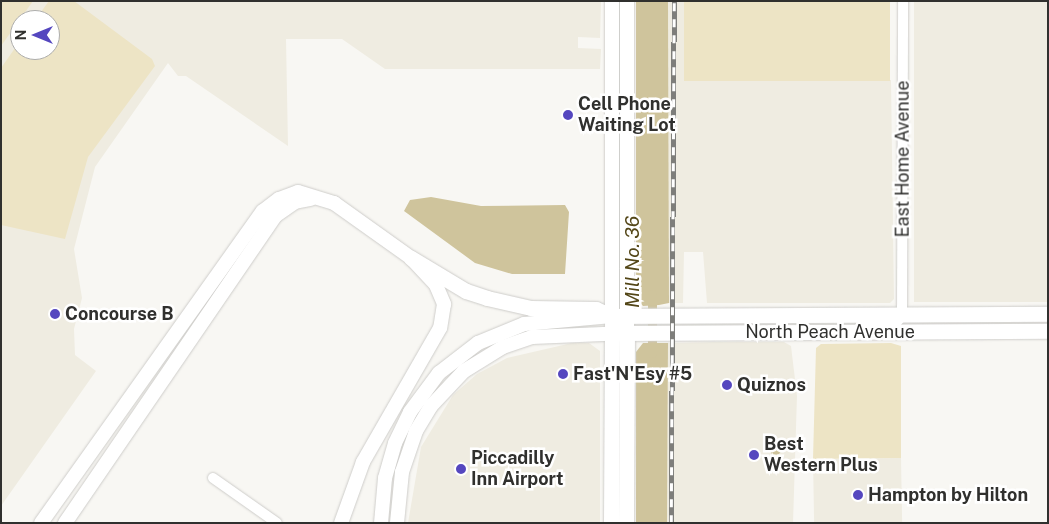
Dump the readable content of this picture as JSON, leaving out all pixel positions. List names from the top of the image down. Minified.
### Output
{"streets":{"main road":["North Peach Avenue"],"street":["East Home Avenue"]},"crossings":[["East Home Avenue","North Peach Avenue"]],"water":["Mill No. 36"],"places":["Cell Phone Waiting Lot","Concourse B","Fast'N'Esy #5","Quiznos","Best Western Plus","Piccadilly Inn Airport","Hampton by Hilton"],"north":"left"}
